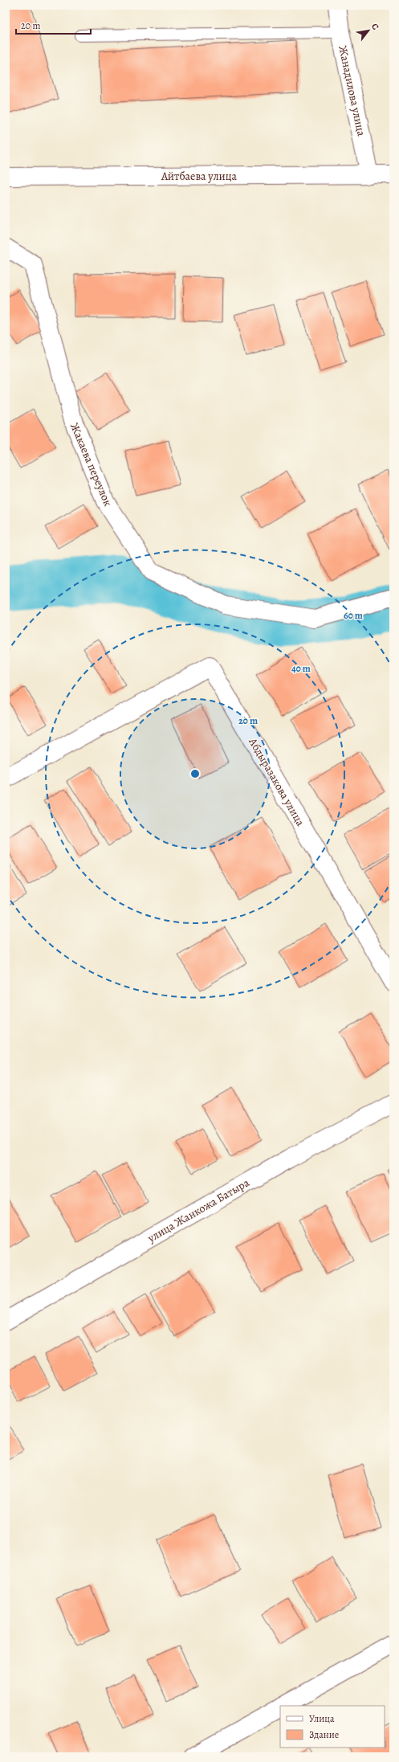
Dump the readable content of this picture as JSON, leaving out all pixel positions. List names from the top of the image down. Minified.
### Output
{"streets":{"street":["Жанадилова улица","Айтбаева улица","Жакаева переулок","Абдыразакова улица","улица Жанкожа Батыра"]},"crossings":[["Жанадилова улица","Айтбаева улица"]],"legend":["Улица","Здание"],"scale_bar":"20 m","north":"top right","rings":["60 m","40 m","20 m"]}
